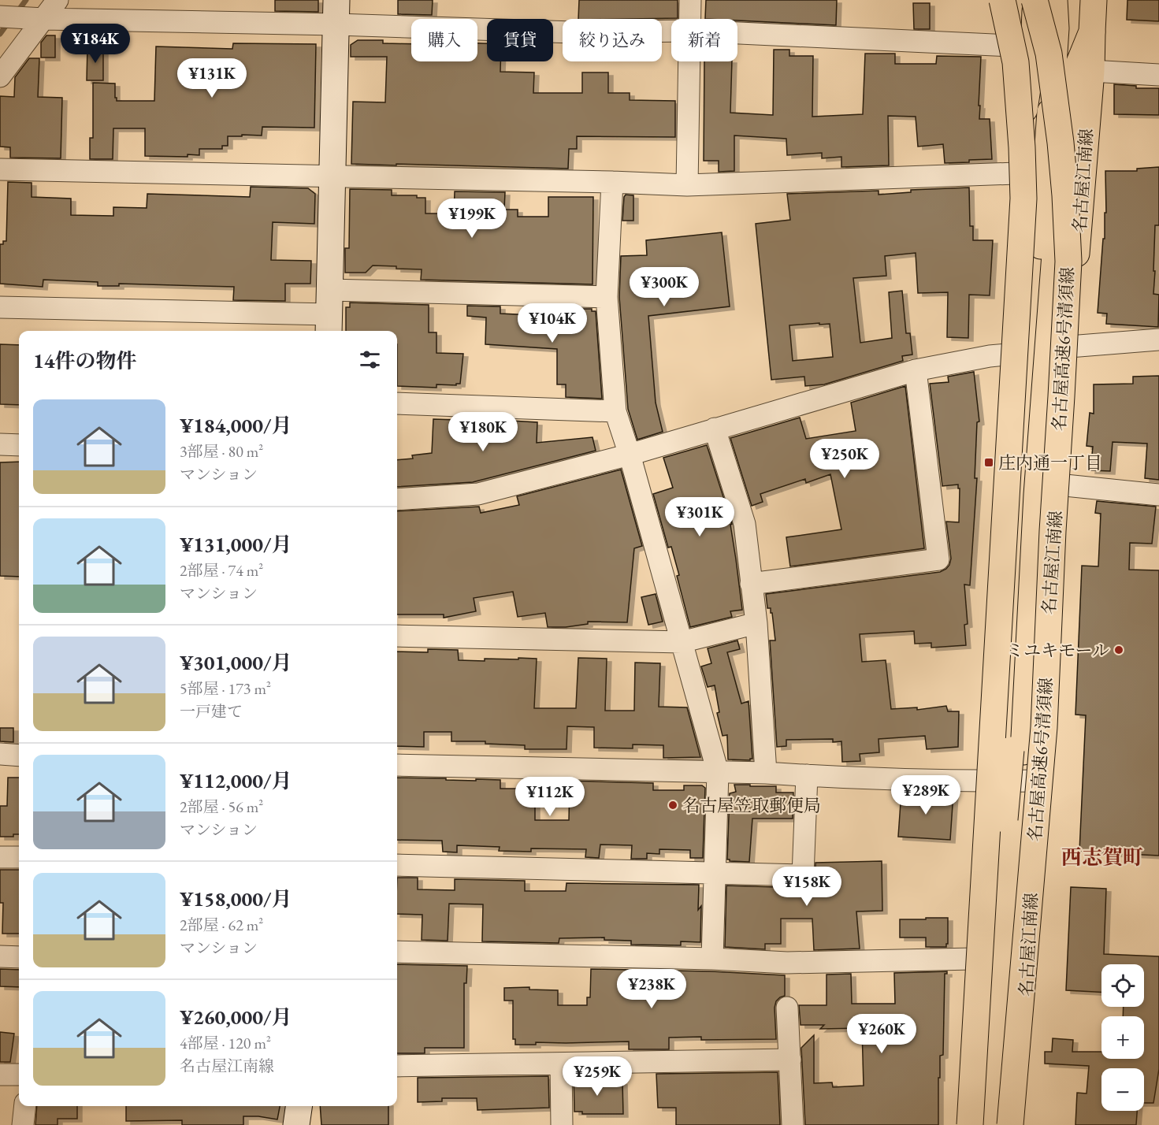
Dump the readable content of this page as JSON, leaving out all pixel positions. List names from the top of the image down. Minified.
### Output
{"streets":{"main road":["名古屋江南線","名古屋高速6号清須線"]},"districts":["西志賀町"],"places":{"transit":["庄内通一丁目"],"other":["ミユキモール","名古屋笠取郵便局"]},"page":{"chip":["購入","賃貸","絞り込み","新着"],"price":["¥184K","¥131K","¥199K","¥300K","¥104K","¥180K","¥250K","¥301K","¥289K","¥112K","¥158K","¥238K","¥260K","¥259K"],"heading":"14件の物件","list":[{"name":"¥184,000/月","note":"3部屋 · 80 m² · マンション"},{"name":"¥131,000/月","note":"2部屋 · 74 m² · マンション"},{"name":"¥301,000/月","note":"5部屋 · 173 m² · 一戸建て"},{"name":"¥112,000/月","note":"2部屋 · 56 m² · マンション"},{"name":"¥158,000/月","note":"2部屋 · 62 m² · マンション"},{"name":"¥260,000/月","note":"4部屋 · 120 m² · 名古屋江南線"}],"map_buttons":["+","−"]}}
